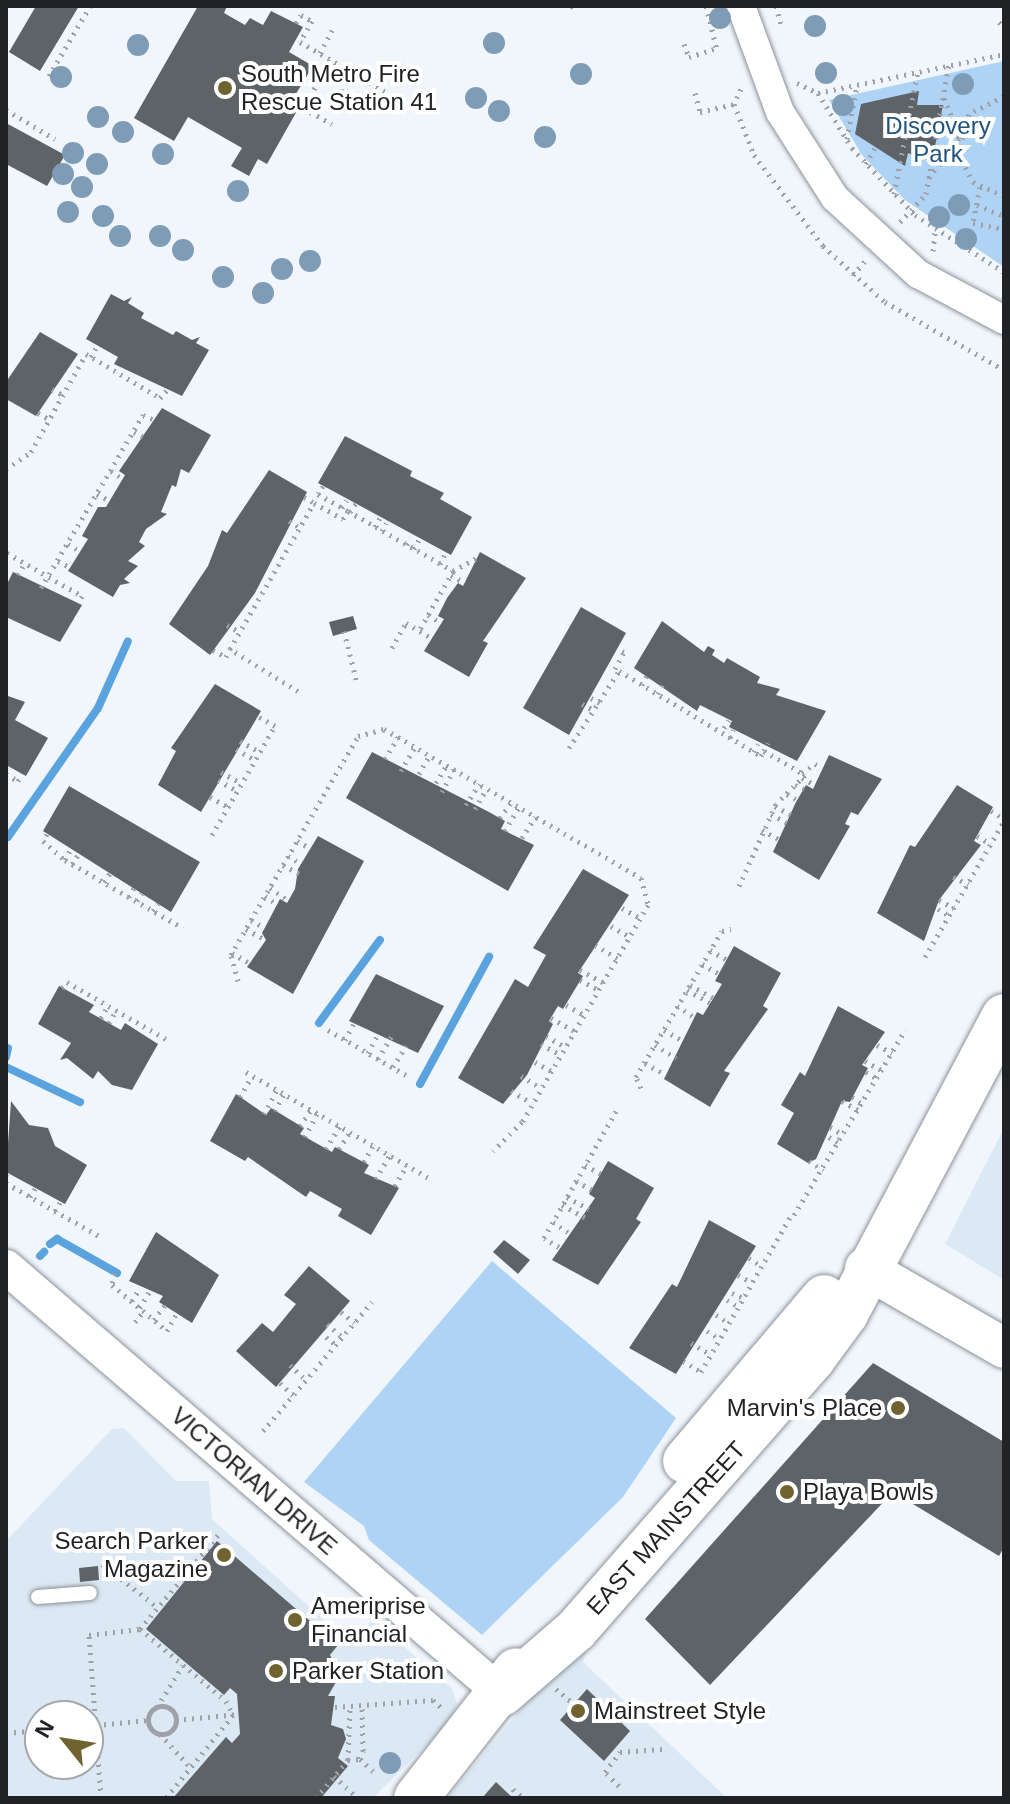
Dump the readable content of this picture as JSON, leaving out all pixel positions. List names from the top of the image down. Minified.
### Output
{"streets":{"main road":["EAST MAINSTREET"],"street":["VICTORIAN DRIVE"]},"crossings":[["VICTORIAN DRIVE","EAST MAINSTREET"]],"parks":["Discovery Park"],"places":["South Metro Fire Rescue Station 41","Marvin's Place","Playa Bowls","Search Parker Magazine","Ameriprise Financial","Parker Station","Mainstreet Style"],"north":"top left"}
